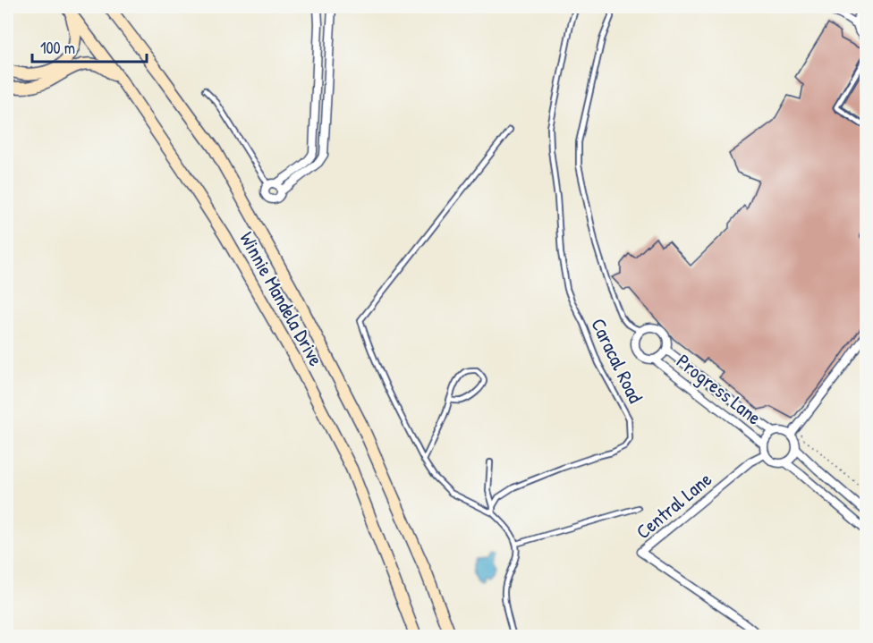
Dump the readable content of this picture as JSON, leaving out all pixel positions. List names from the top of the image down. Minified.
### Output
{"streets":{"main road":["Winnie Mandela Drive"],"street":["Progress Lane","Central Lane"],"lane":["Caracal Road"]},"crossings":[["Caracal Road","Progress Lane"],["Progress Lane","Central Lane"]],"scale_bar":"100 m"}
